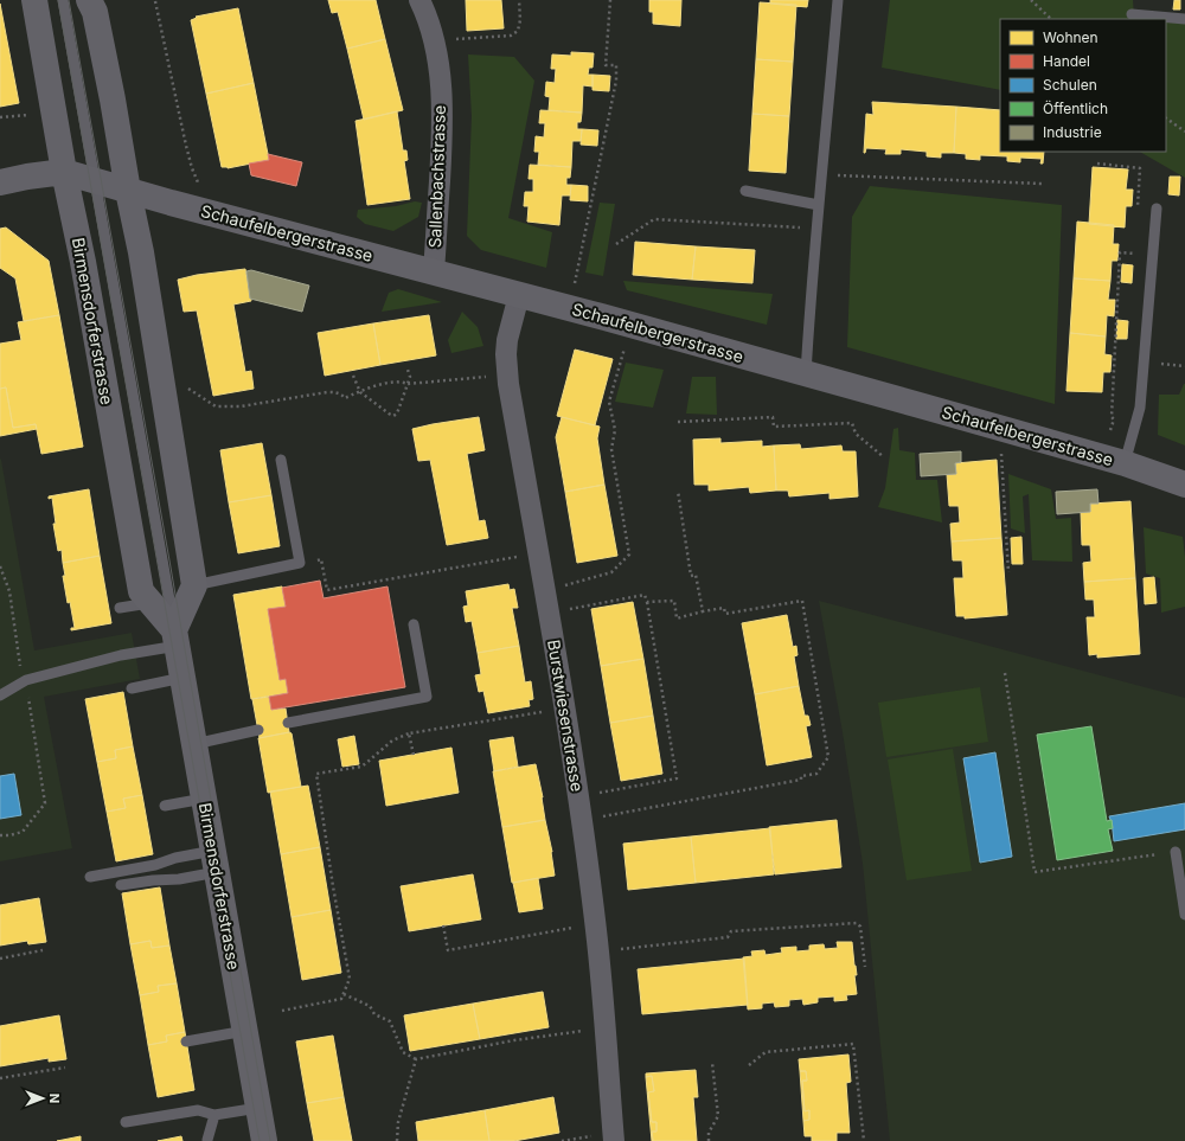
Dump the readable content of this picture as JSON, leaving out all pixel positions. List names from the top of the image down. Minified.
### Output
{"streets":{"main road":["Schaufelbergerstrasse","Birmensdorferstrasse"],"street":["Sallenbachstrasse","Burstwiesenstrasse"]},"crossings":[["Sallenbachstrasse","Schaufelbergerstrasse"],["Schaufelbergerstrasse","Birmensdorferstrasse"],["Schaufelbergerstrasse","Burstwiesenstrasse"]],"legend":["Wohnen","Handel","Schulen","Öffentlich","Industrie"],"north":"right"}
